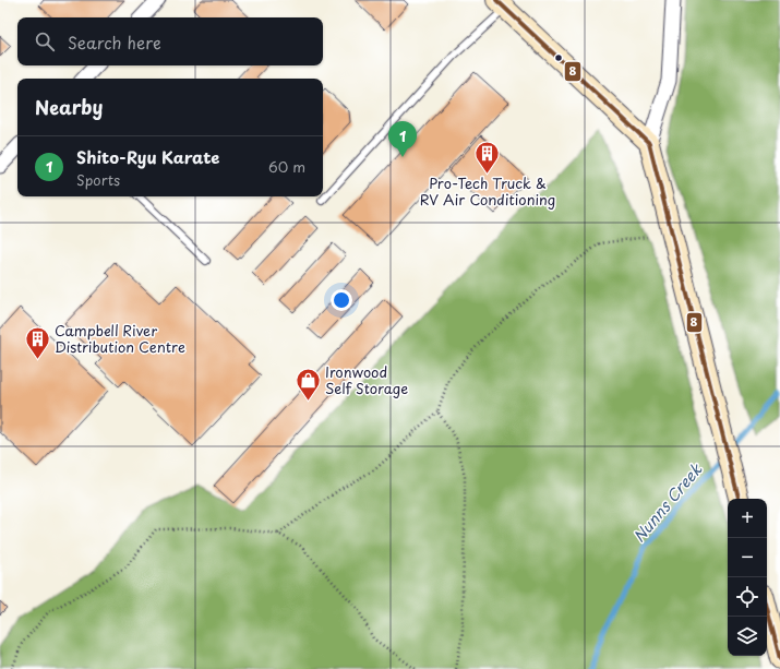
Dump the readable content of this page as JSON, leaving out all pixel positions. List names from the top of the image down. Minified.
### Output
{"water":["Nunns Creek"],"places":{"building":["Pro-Tech Truck & RV Air Conditioning","Campbell River Distribution Centre"],"shop":["Ironwood Self Storage"]},"lines":["transit line 8"],"page":{"search":"Search here","heading":"Nearby","pins":"1","list":[{"mark":"1","name":"Shito-Ryu Karate","note":"Sports","value":"60 m"}],"map_buttons":["+","−"]}}
